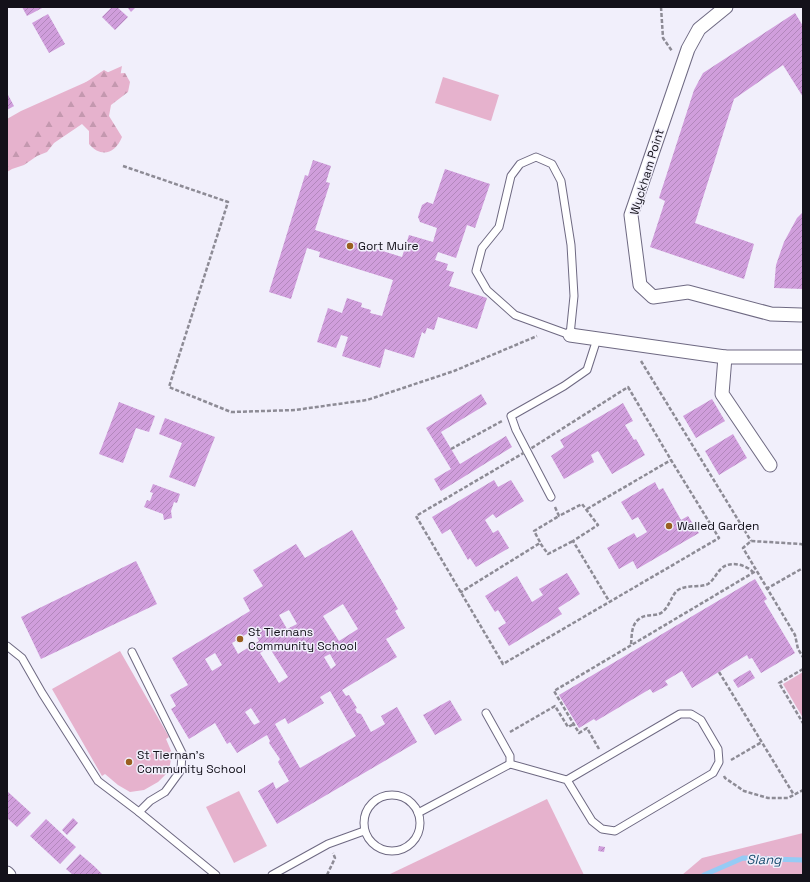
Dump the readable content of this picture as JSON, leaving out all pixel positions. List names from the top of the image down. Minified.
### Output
{"streets":{"street":["Wyckham Point"]},"water":["Slang"],"places":["Gort Muire","Walled Garden","St Tiernans Community School","St Tiernan's Community School"]}
